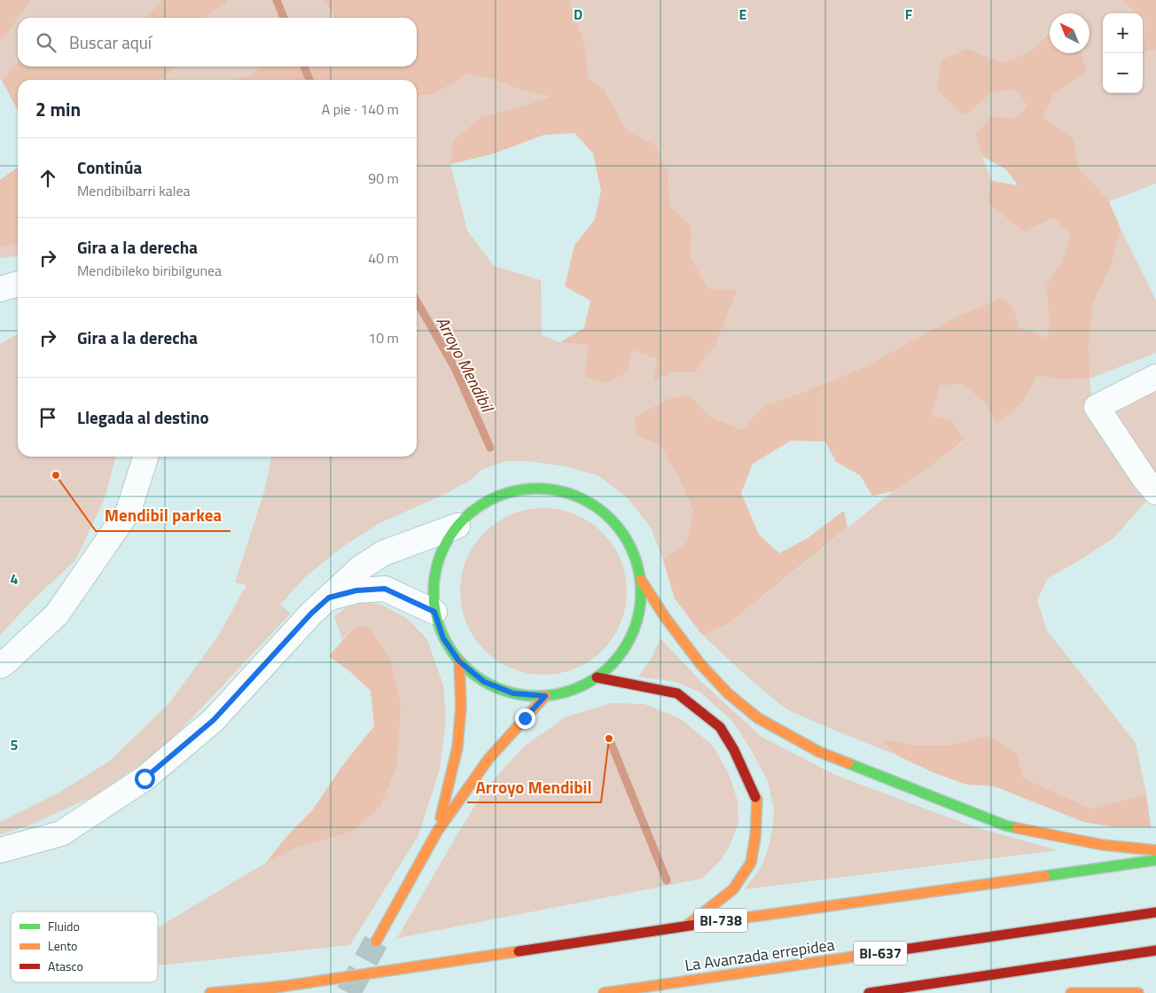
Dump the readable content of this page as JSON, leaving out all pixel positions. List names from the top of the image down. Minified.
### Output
{"streets":{"main road":["BI-738","BI-637","La Avanzada errepidea"]},"water":["Arroyo Mendibil"],"places":["Mendibil parkea","Arroyo Mendibil"],"legend":["Fluido","Lento","Atasco"],"north":"top left","page":{"map_buttons":["+","−"],"search":"Buscar aquí","heading":["2 min","A pie · 140 m"],"list":[["Continúa","Mendibilbarri kalea","90 m"],["Gira a la derecha","Mendibileko biribilgunea","40 m"],["Gira a la derecha","10 m"],"Llegada al destino"]},"grid":{"columns":["D","E","F"],"rows":["4","5"]}}
